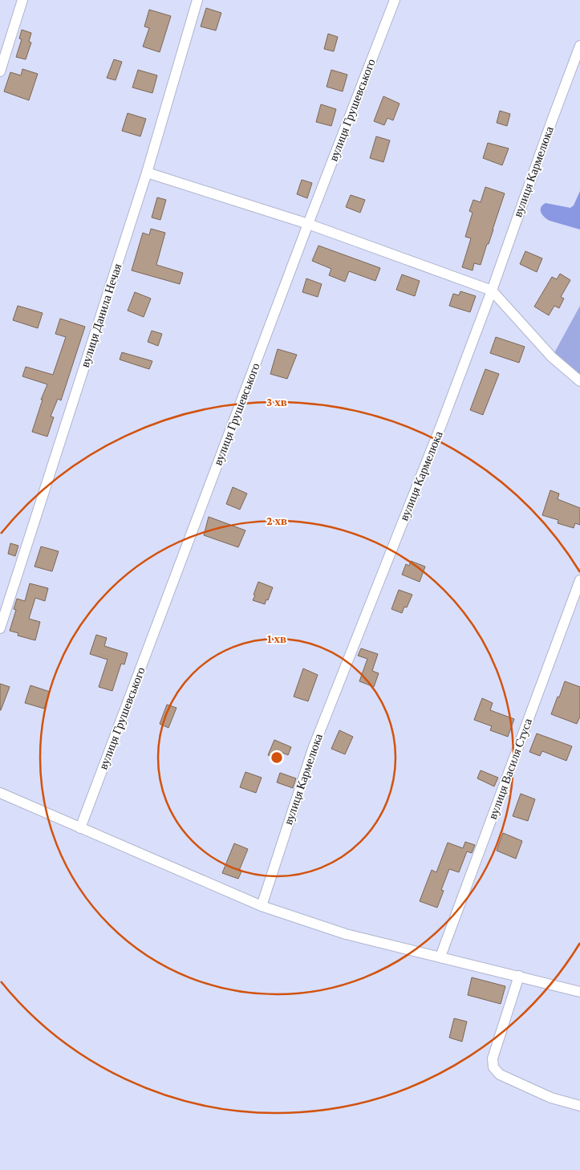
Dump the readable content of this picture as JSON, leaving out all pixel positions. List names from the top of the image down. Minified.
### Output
{"streets":{"street":["вулиця Грушевського","вулиця Кармелюка","вулиця Данила Нечая","вулиця Василя Стуса"]},"rings":["3 хв","2 хв","1 хв"]}
